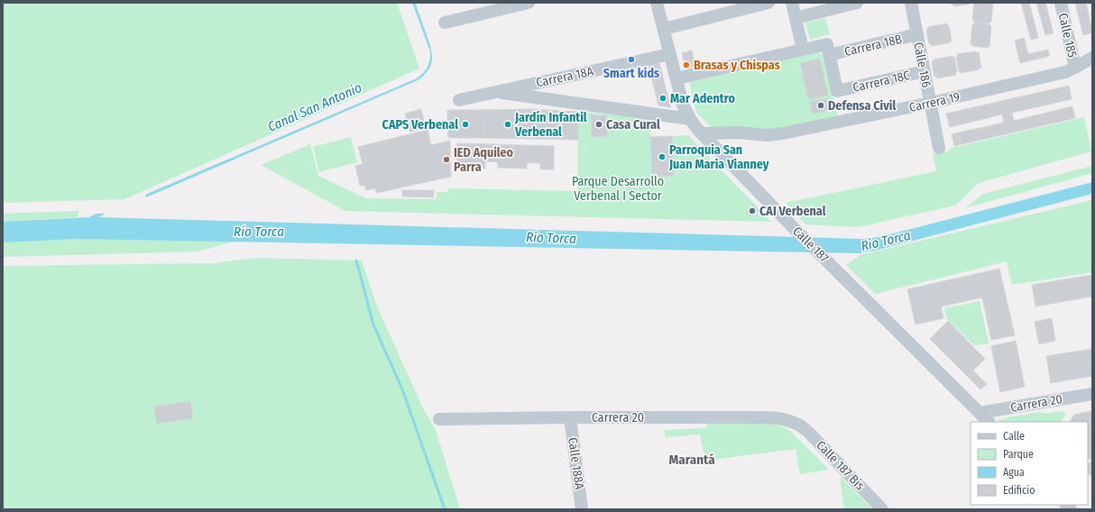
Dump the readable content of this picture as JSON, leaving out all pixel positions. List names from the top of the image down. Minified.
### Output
{"streets":{"street":["Calle 185","Carrera 18B","Calle 186","Carrera 18A","Carrera 18C","Carrera 19","Calle 187","Carrera 20","Calle 188A","Calle 187 Bis"]},"crossings":[["Calle 185","Carrera 19"],["Carrera 18B","Calle 186"],["Carrera 18B","Carrera 18C"],["Calle 186","Carrera 18C"],["Calle 186","Carrera 19"],["Carrera 18A","Calle 187"],["Carrera 19","Calle 187"],["Calle 187","Carrera 20"],["Carrera 20","Calle 188A"],["Carrera 20","Calle 187 Bis"]],"districts":["Marantá"],"water":["Canal San Antonio","Río Torca"],"parks":["Parque Desarrollo Verbenal I Sector"],"places":["Smart kids","Brasas y Chispas","Mar Adentro","Defensa Civil","CAPS Verbenal","Jardín Infantil Verbenal","Casa Cural","Parroquia San Juan Maria Vianney","IED Aquileo Parra","CAI Verbenal"],"legend":["Calle","Parque","Agua","Edificio"]}
